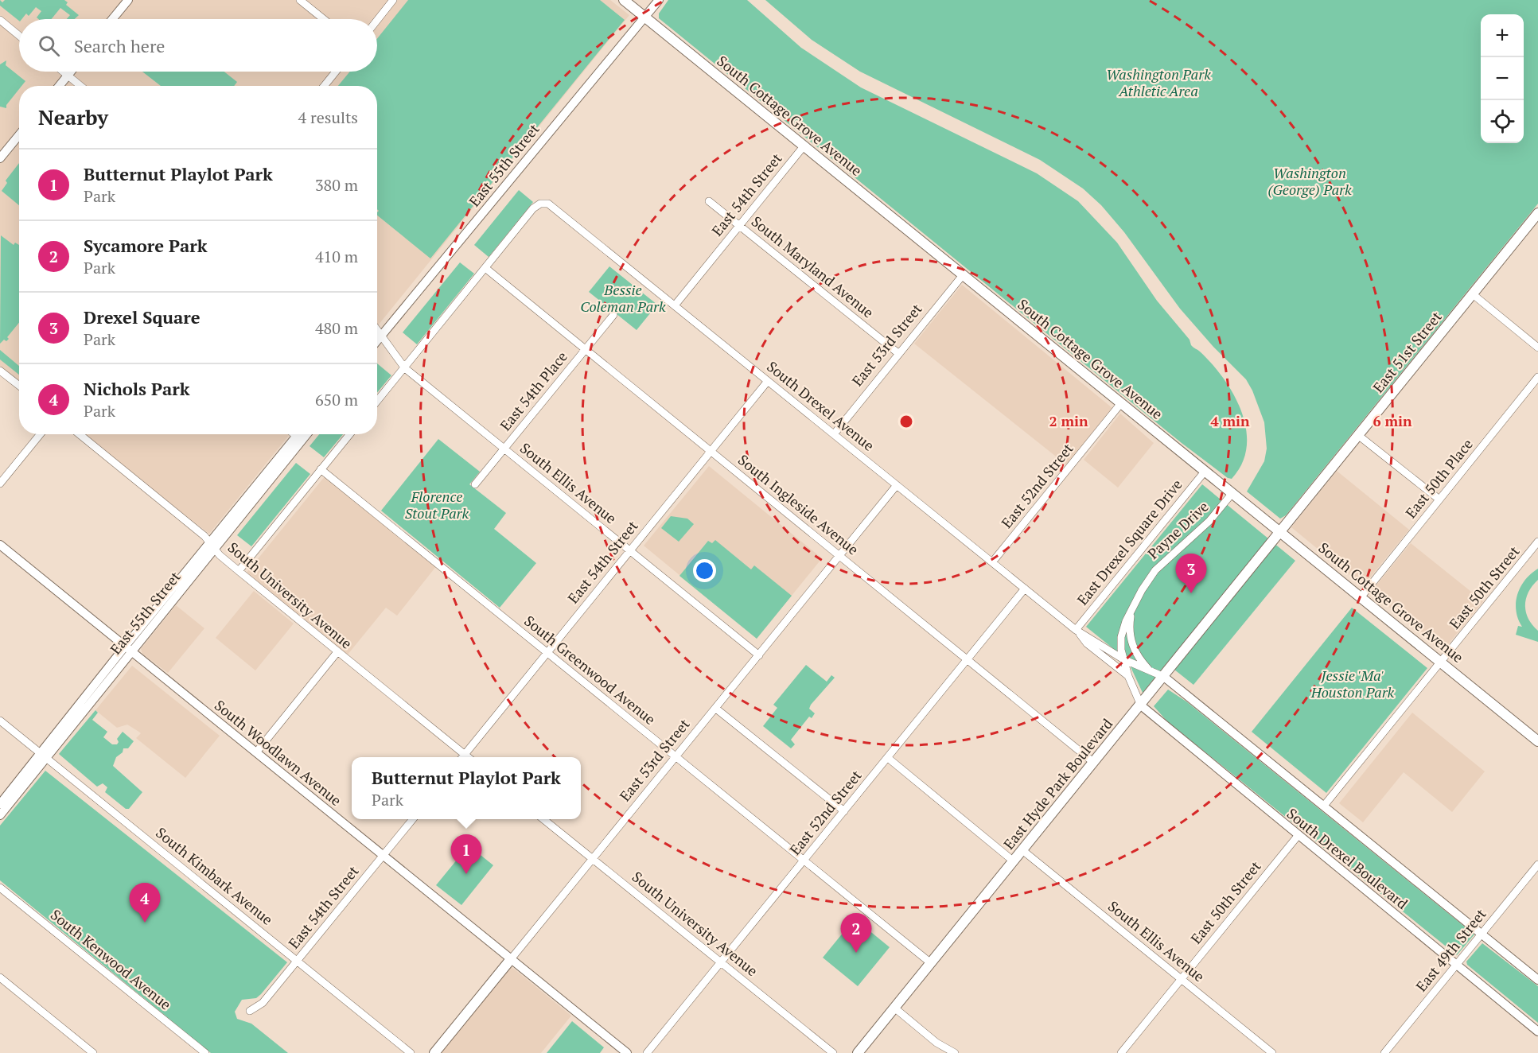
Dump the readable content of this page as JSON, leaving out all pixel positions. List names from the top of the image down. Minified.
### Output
{"streets":{"main road":["South Cottage Grove Avenue","East 53rd Street","East 51st Street","East Hyde Park Boulevard"],"street":["East 55th Street","East 54th Street","South Maryland Avenue","East 54th Place","South Drexel Avenue","East 50th Place","South Ellis Avenue","East 52nd Street","South Ingleside Avenue","Payne Drive","East Drexel Square Drive","East 50th Street","South University Avenue","South Greenwood Avenue","South Woodlawn Avenue","South Drexel Boulevard","South Kimbark Avenue","East 49th Street","South Kenwood Avenue"]},"crossings":[["South Cottage Grove Avenue","East 55th Street"],["South Cottage Grove Avenue","East 54th Street"],["South Cottage Grove Avenue","East 53rd Street"],["South Cottage Grove Avenue","East 51st Street"],["South Cottage Grove Avenue","East 50th Place"],["South Cottage Grove Avenue","East 52nd Street"],["South Cottage Grove Avenue","Payne Drive"],["South Cottage Grove Avenue","East Drexel Square Drive"],["South Cottage Grove Avenue","East 50th Street"],["South Cottage Grove Avenue","East Hyde Park Boulevard"],["East 55th Street","South Ellis Avenue"],["East 55th Street","South University Avenue"],["East 55th Street","South Woodlawn Avenue"],["East 55th Street","South Kimbark Avenue"],["East 54th Street","South Maryland Avenue"],["East 54th Street","South Drexel Avenue"],["East 54th Street","South Ellis Avenue"],["East 54th Street","South Ingleside Avenue"],["East 54th Street","South Greenwood Avenue"],["East 54th Street","South Woodlawn Avenue"],["East 54th Street","South Kimbark Avenue"],["South Maryland Avenue","East 53rd Street"],["East 53rd Street","South Drexel Avenue"],["East 53rd Street","South Ellis Avenue"],["East 53rd Street","South Ingleside Avenue"],["East 53rd Street","South University Avenue"],["East 53rd Street","South Greenwood Avenue"],["East 53rd Street","South Woodlawn Avenue"],["East 51st Street","East Hyde Park Boulevard"],["East 54th Place","South Ellis Avenue"],["East 54th Place","South Ingleside Avenue"],["South Drexel Avenue","East 52nd Street"],["South Drexel Avenue","South Ingleside Avenue"],["South Drexel Avenue","Payne Drive"],["South Drexel Avenue","East Drexel Square Drive"],["South Drexel Avenue","East Hyde Park Boulevard"],["South Drexel Avenue","South Drexel Boulevard"],["South Ellis Avenue","East 50th Street"],["South Ellis Avenue","East Hyde Park Boulevard"],["East 52nd Street","South Ingleside Avenue"],["East 52nd Street","South University Avenue"],["East 52nd Street","South Greenwood Avenue"],["South Ingleside Avenue","East Hyde Park Boulevard"],["East 50th Street","South Drexel Boulevard"],["South Greenwood Avenue","East Hyde Park Boulevard"],["East Hyde Park Boulevard","South Drexel Boulevard"],["South Drexel Boulevard","East 49th Street"]],"parks":["Washington Park Athletic Area","Washington (George) Park","Bessie Coleman Park","Florence Stout Park","Jessie 'Ma' Houston Park"],"page":{"map_buttons":["+","−"],"search":"Search here","heading":["Nearby","4 results"],"list":[{"mark":"1","name":"Butternut Playlot Park","note":"Park","value":"380 m"},{"mark":"2","name":"Sycamore Park","note":"Park","value":"410 m"},{"mark":"3","name":"Drexel Square","note":"Park","value":"480 m"},{"mark":"4","name":"Nichols Park","note":"Park","value":"650 m"}],"pins":["3","1","4","2"],"popup":["Butternut Playlot Park","Park"]},"rings":["2 min","4 min","6 min"]}
